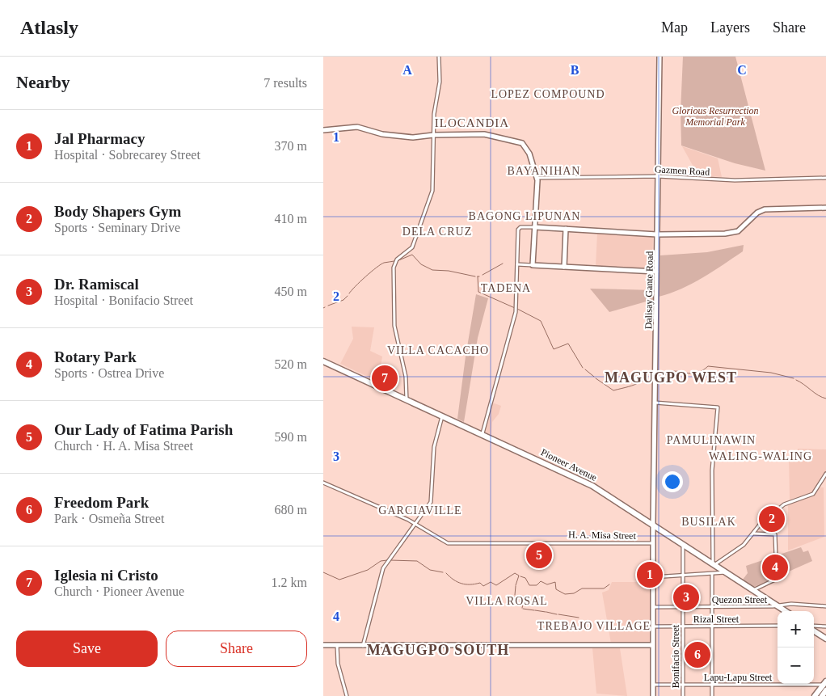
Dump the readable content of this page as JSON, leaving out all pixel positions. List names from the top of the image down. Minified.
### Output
{"streets":{"highway":["Pioneer Avenue"],"main road":["Dalisay Gante Road"],"street":["Gazmen Road","H. A. Misa Street","Quezon Street","Rizal Street","Bonifacio Street","Lapu-Lapu Street"]},"crossings":[["Gazmen Road","Dalisay Gante Road"],["Dalisay Gante Road","Pioneer Avenue"],["Dalisay Gante Road","H. A. Misa Street"],["Dalisay Gante Road","Quezon Street"],["Dalisay Gante Road","Rizal Street"],["Dalisay Gante Road","Lapu-Lapu Street"],["Pioneer Avenue","Quezon Street"],["Pioneer Avenue","Bonifacio Street"],["Quezon Street","Bonifacio Street"],["Rizal Street","Bonifacio Street"],["Bonifacio Street","Lapu-Lapu Street"]],"districts":["LOPEZ COMPOUND","ILOCANDIA","BAYANIHAN","BAGONG LIPUNAN","DELA CRUZ","TADENA","VILLA CACACHO","MAGUGPO WEST","PAMULINAWIN","WALING-WALING","GARCIAVILLE","BUSILAK","VILLA ROSAL","TREBAJO VILLAGE","MAGUGPO SOUTH"],"parks":["Glorious Resurrection Memorial Park"],"page":{"header":"Atlasly","nav":["Map","Layers","Share"],"heading":["Nearby","7 results"],"list":[{"mark":"1","name":"Jal Pharmacy","note":"Hospital · Sobrecarey Street","value":"370 m"},{"mark":"2","name":"Body Shapers Gym","note":"Sports · Seminary Drive","value":"410 m"},{"mark":"3","name":"Dr. Ramiscal","note":"Hospital · Bonifacio Street","value":"450 m"},{"mark":"4","name":"Rotary Park","note":"Sports · Ostrea Drive","value":"520 m"},{"mark":"5","name":"Our Lady of Fatima Parish","note":"Church · H. A. Misa Street","value":"590 m"},{"mark":"6","name":"Freedom Park","note":"Park · Osmeña Street","value":"680 m"},{"mark":"7","name":"Iglesia ni Cristo","note":"Church · Pioneer Avenue","value":"1.2 km"}],"pins":["7","2","5","4","1","3","6"],"map_buttons":["+","−"],"buttons":["Save","Share"]},"grid":{"columns":["A","B","C"],"rows":["1","2","3","4"]}}
